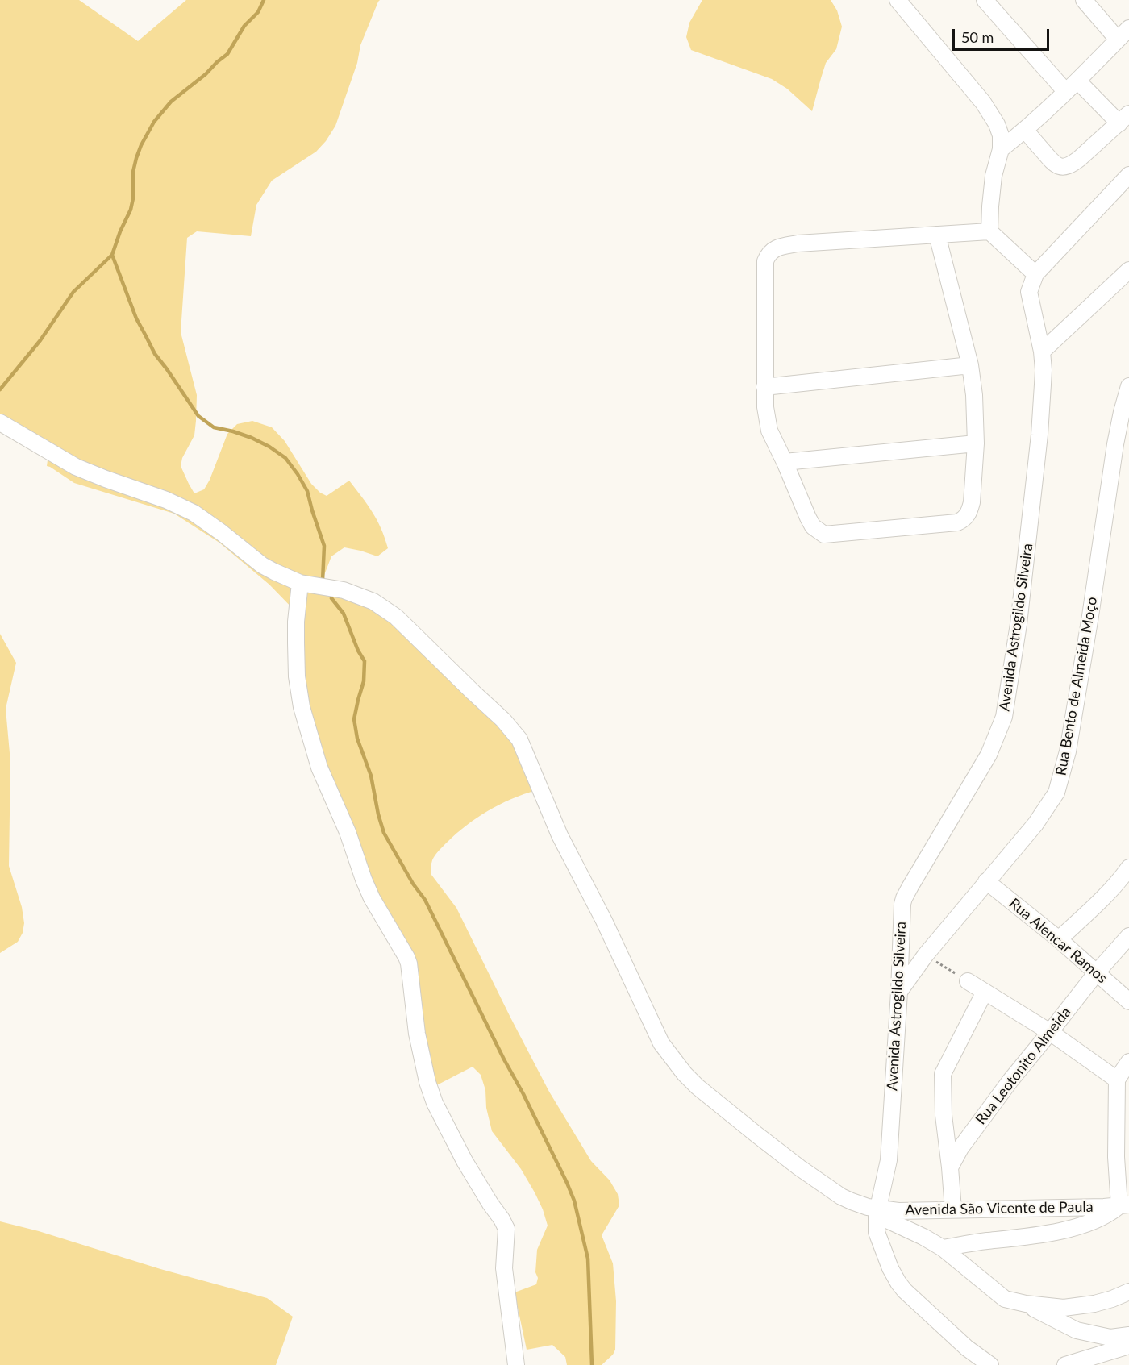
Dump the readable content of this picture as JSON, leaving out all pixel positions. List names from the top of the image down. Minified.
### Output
{"streets":{"street":["Avenida Astrogildo Silveira","Rua Bento de Almeida Moço","Rua Alencar Ramos","Rua Leotonito Almeida","Avenida São Vicente de Paula"]},"crossings":[["Avenida Astrogildo Silveira","Rua Bento de Almeida Moço"],["Avenida Astrogildo Silveira","Avenida São Vicente de Paula"],["Rua Bento de Almeida Moço","Rua Alencar Ramos"],["Rua Alencar Ramos","Rua Leotonito Almeida"]],"scale_bar":"50 m"}
